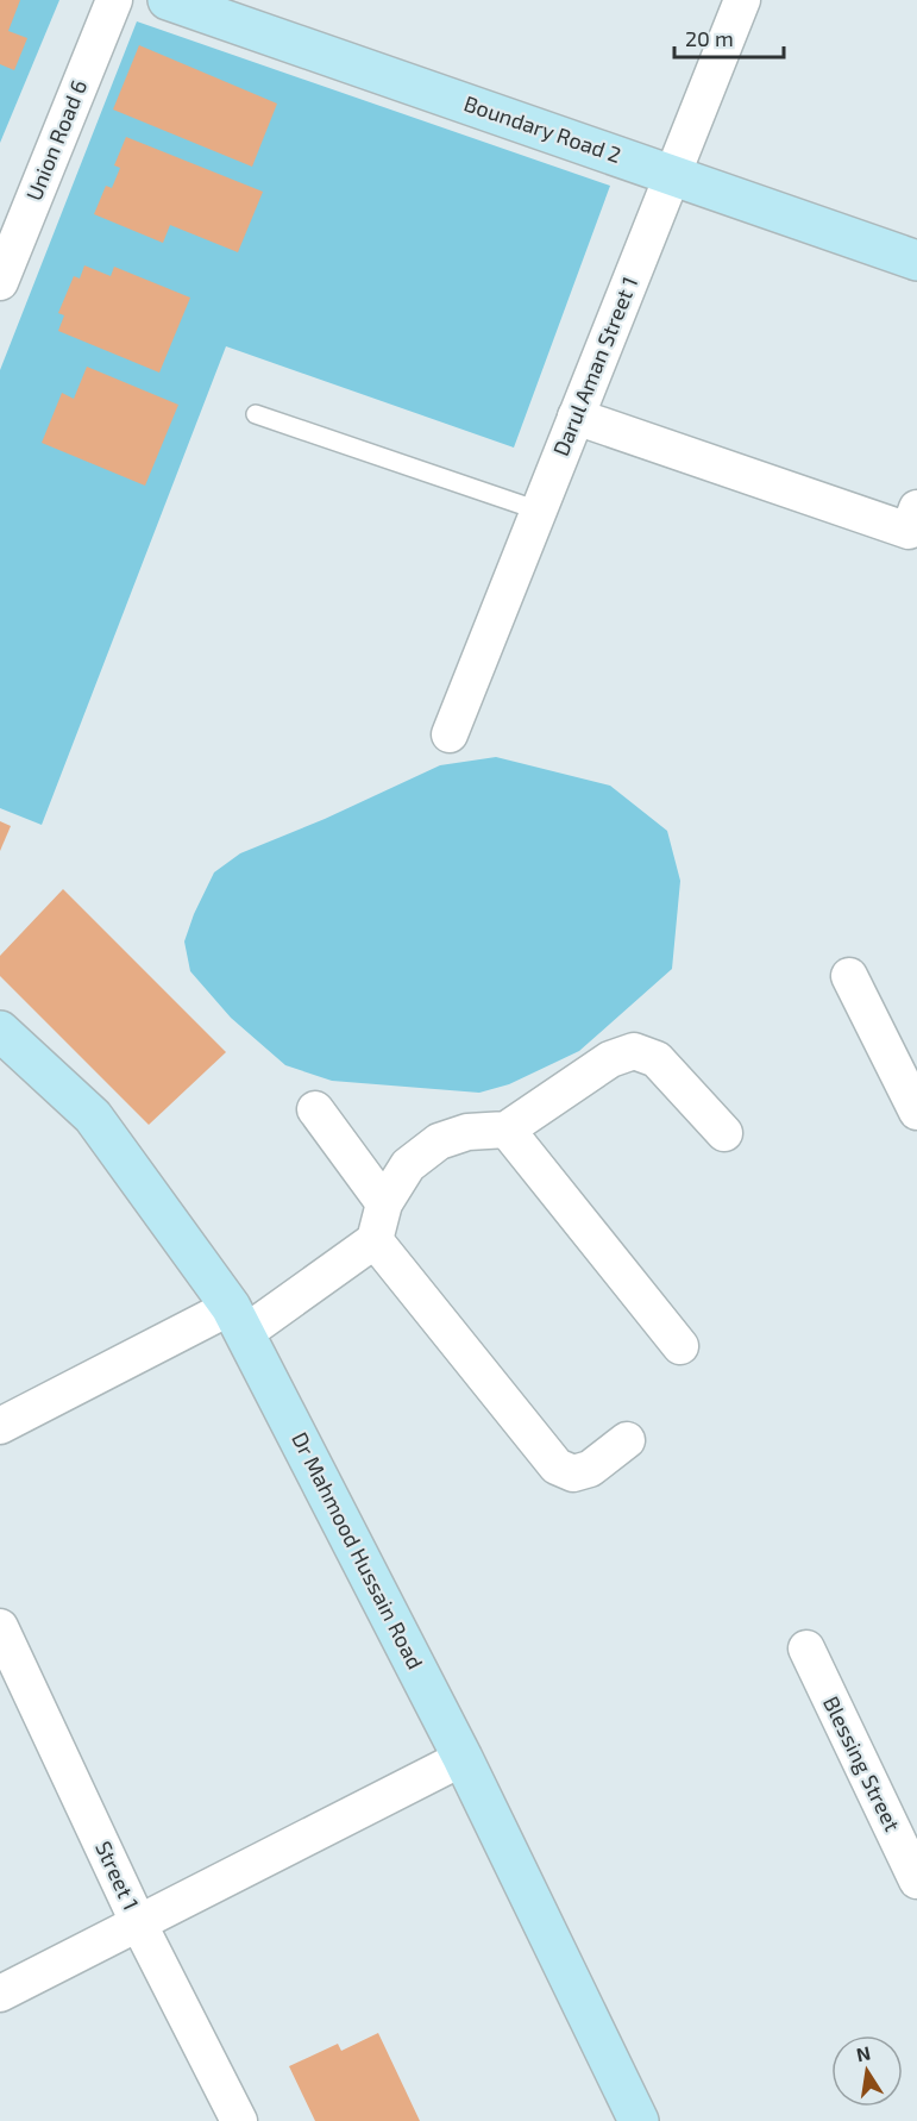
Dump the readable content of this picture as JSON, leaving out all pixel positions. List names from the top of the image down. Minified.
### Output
{"streets":{"main road":["Boundary Road 2","Dr Mahmood Hussain Road"],"street":["Union Road 6","Darul Aman Street 1","Blessing Street","Street 1"]},"crossings":[["Boundary Road 2","Darul Aman Street 1"]],"scale_bar":"20 m","north":"top"}
